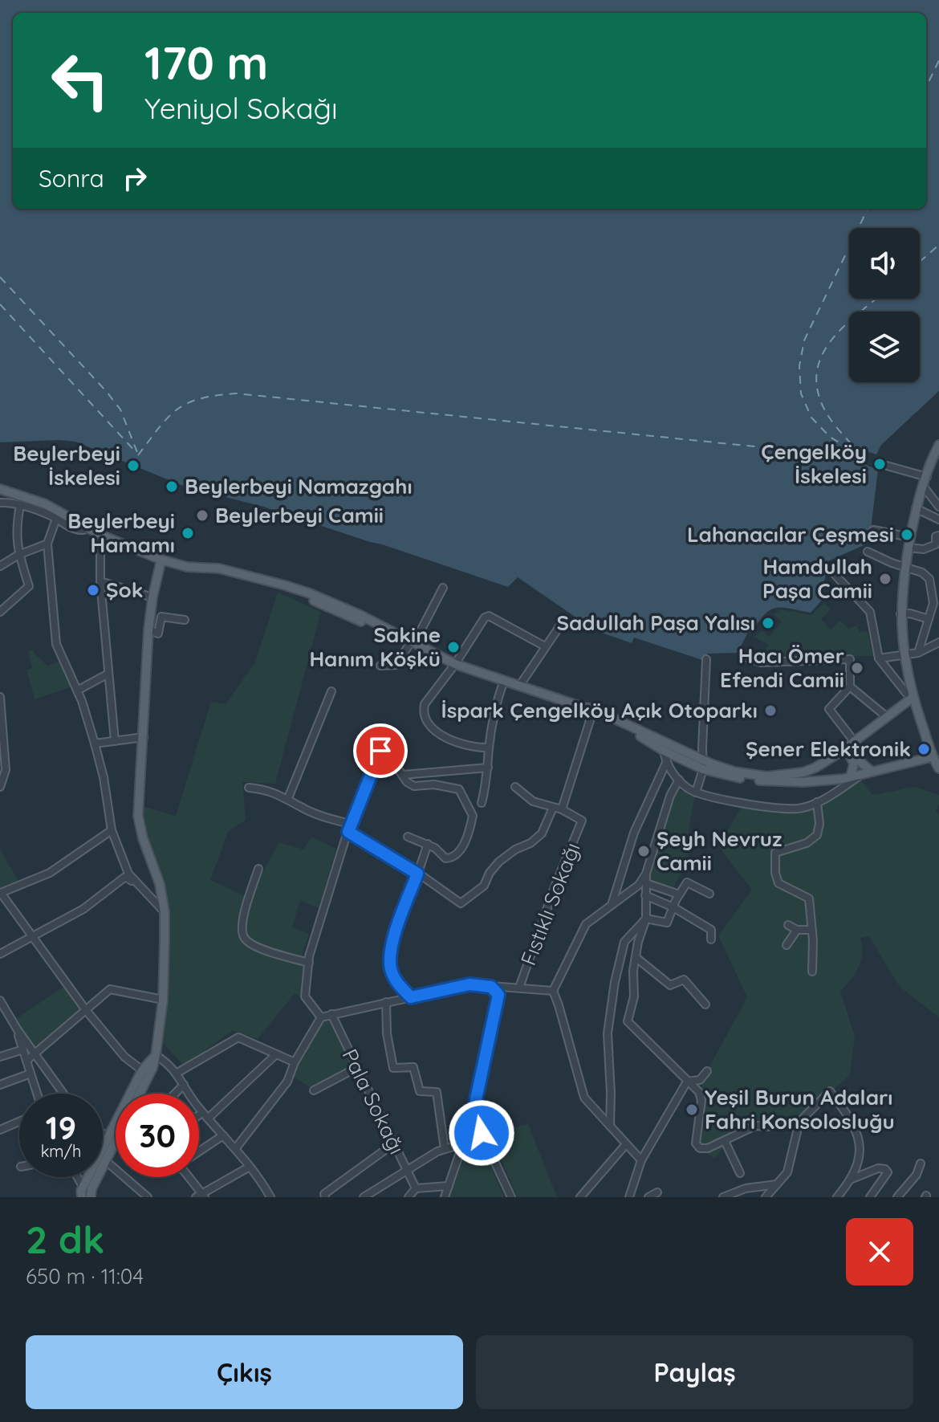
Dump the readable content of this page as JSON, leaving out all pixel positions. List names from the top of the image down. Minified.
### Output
{"streets":{"street":["Fıstıklı Sokağı","Pala Sokağı"]},"places":["Çengelköy İskelesi","Beylerbeyi İskelesi","Beylerbeyi Namazgahı","Beylerbeyi Camii","Beylerbeyi Hamamı","Lahanacılar Çeşmesi","Hamdullah Paşa Camii","Şok","Sadullah Paşa Yalısı","Sakine Hanım Köşkü","Hacı Ömer Efendi Camii","İspark Çengelköy Açık Otoparkı","Şener Elektronik","Şeyh Nevruz Camii","Yeşil Burun Adaları Fahri Konsolosluğu"],"page":{"turn":["170 m","Yeniyol Sokağı"],"then":"Sonra","speed":"19 km/h","limit":"30","heading":["2 dk","650 m · 11:04"],"buttons":["Çıkış","Paylaş"]}}
